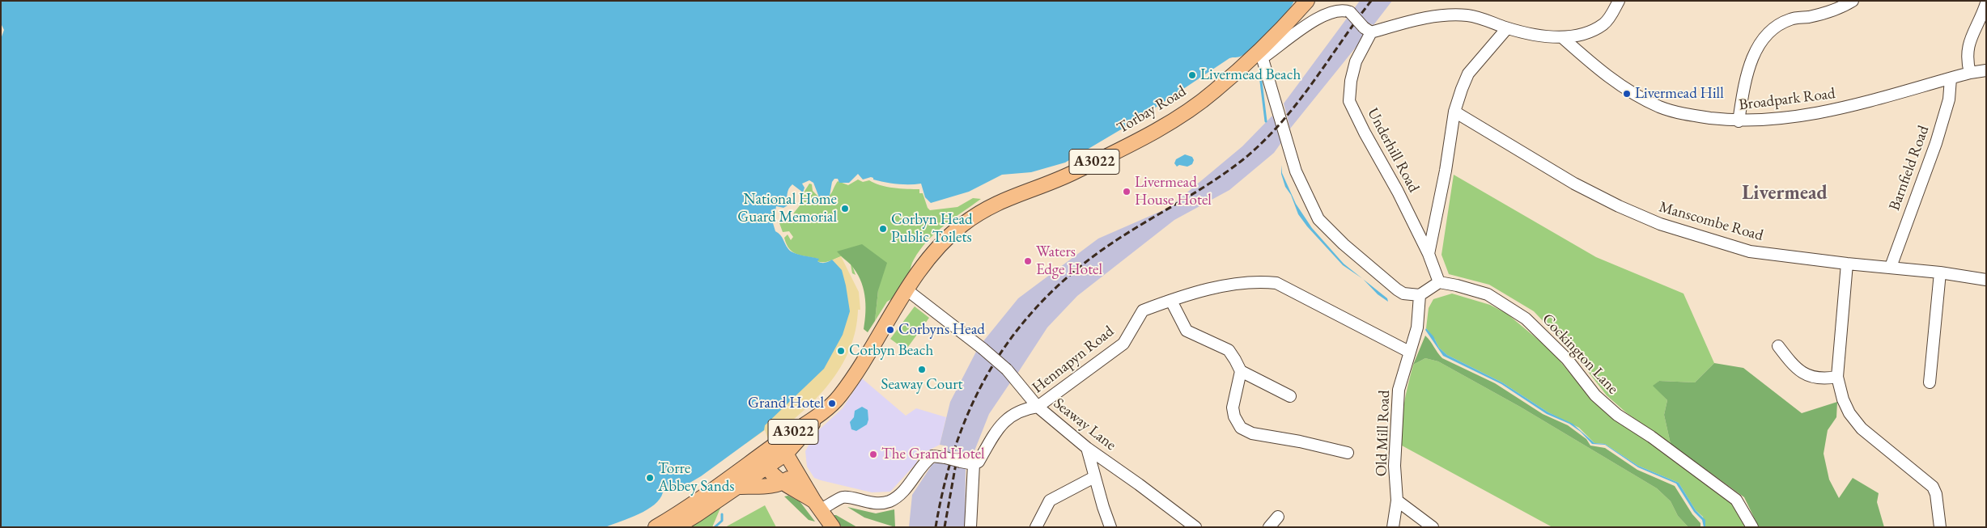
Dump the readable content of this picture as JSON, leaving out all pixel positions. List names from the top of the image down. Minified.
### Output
{"streets":{"main road":["Torbay Road","A3022"],"street":["Broadpark Road","Underhill Road","Barnfield Road","Manscombe Road","Cockington Lane","Hennapyn Road","Seaway Lane","Old Mill Road"]},"crossings":[["Broadpark Road","Barnfield Road"],["Torbay Road","A3022"],["Torbay Road","Seaway Lane"],["Underhill Road","Cockington Lane"],["Barnfield Road","Manscombe Road"],["Hennapyn Road","Seaway Lane"],["Hennapyn Road","Old Mill Road"]],"districts":["Livermead"],"places":["Livermead Beach","Livermead Hill","Livermead House Hotel","National Home Guard Memorial","Corbyn Head Public Toilets","Waters Edge Hotel","Corbyns Head","Corbyn Beach","Seaway Court","Grand Hotel","The Grand Hotel","Torre Abbey Sands"]}
